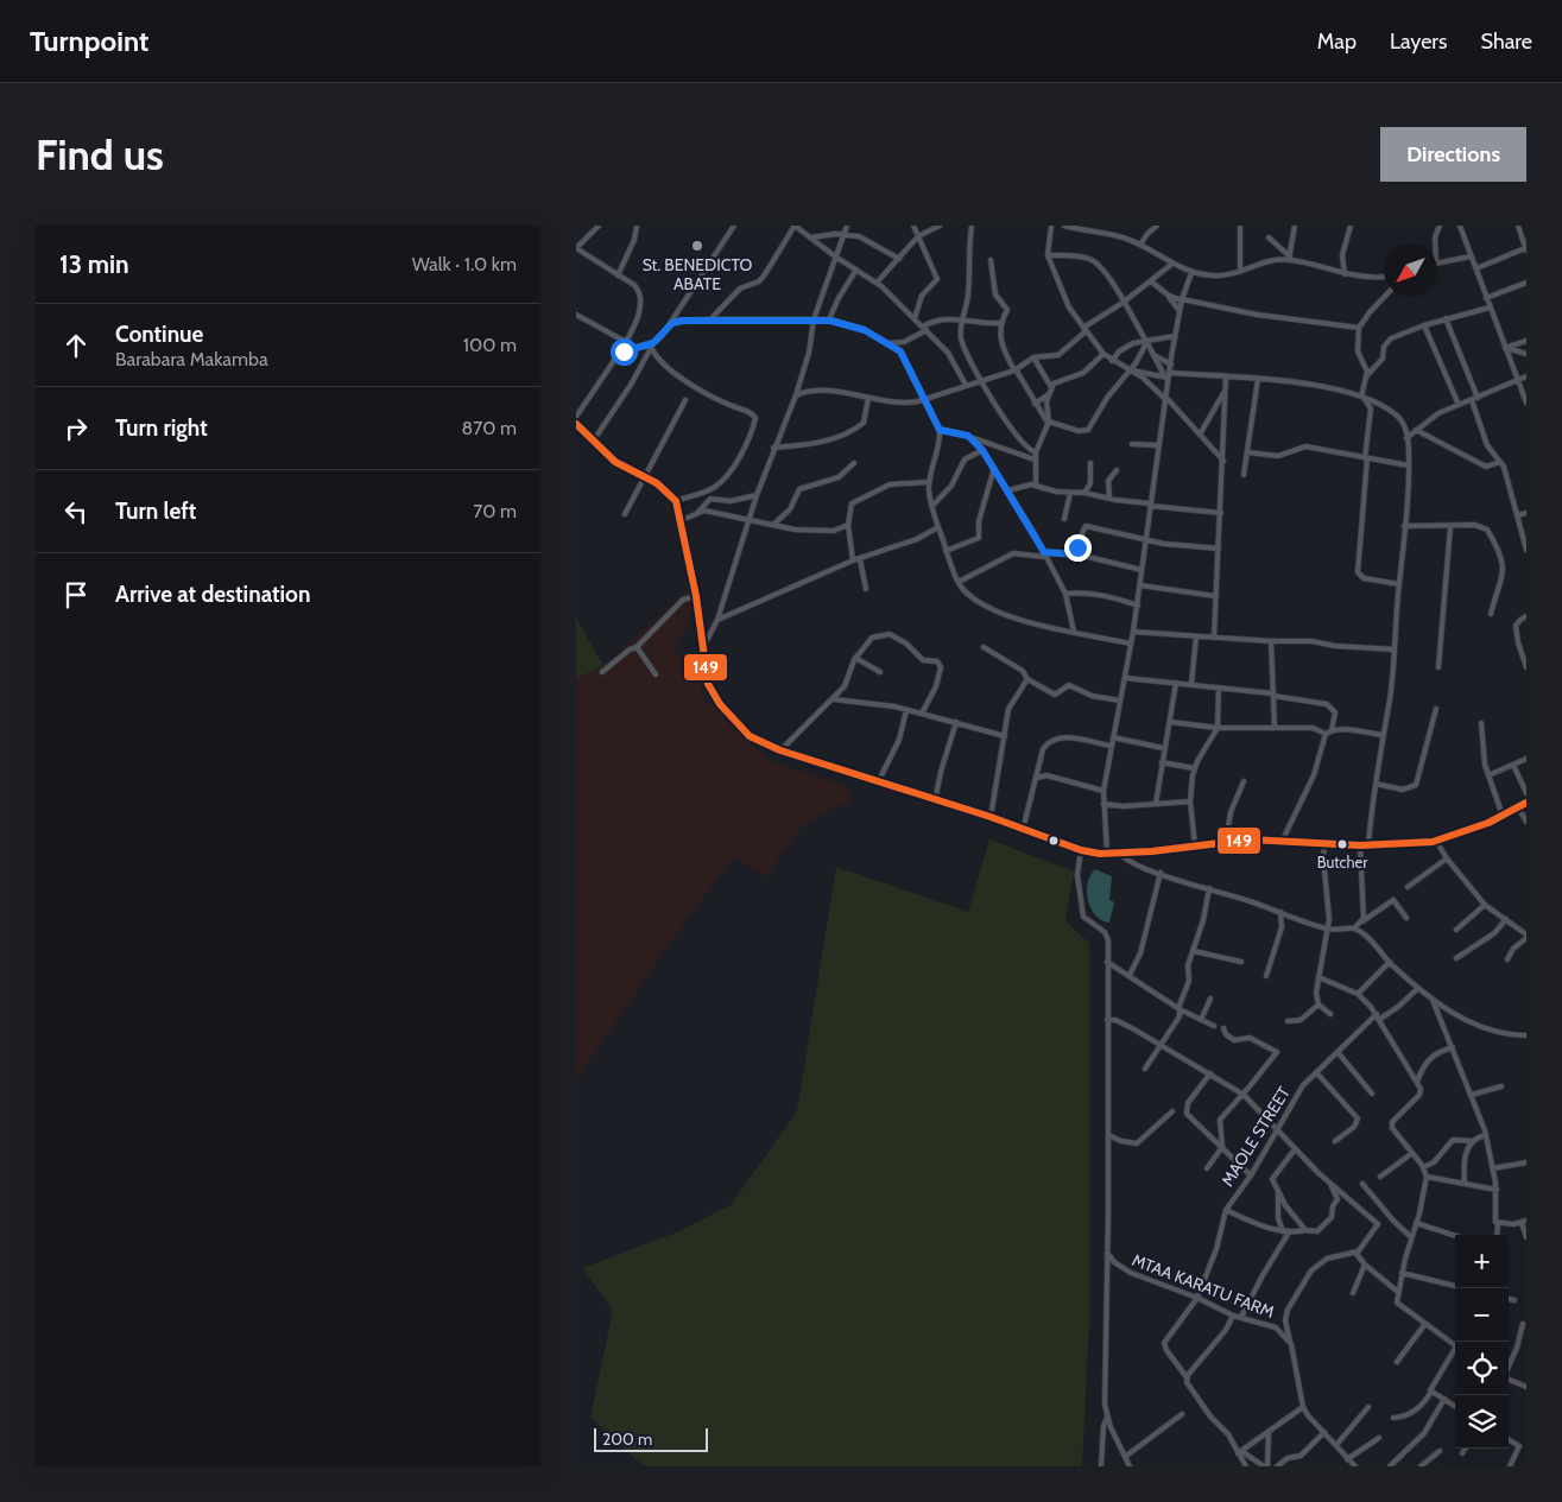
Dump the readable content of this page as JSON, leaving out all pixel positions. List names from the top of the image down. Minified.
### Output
{"streets":{"street":["MAOLE STREET","MTAA KARATU FARM"]},"crossings":[["MAOLE STREET","MTAA KARATU FARM"]],"places":["St. BENEDICTO ABATE","Butcher"],"lines":["transit line 149"],"scale_bar":"200 m","north":"bottom left","page":{"header":"Turnpoint","nav":["Map","Layers","Share"],"buttons":"Directions","title":"Find us","heading":["13 min","Walk · 1.0 km"],"list":[["Continue","Barabara Makamba","100 m"],["Turn right","870 m"],["Turn left","70 m"],"Arrive at destination"],"map_buttons":["+","−"],"scale":"200 m"}}
